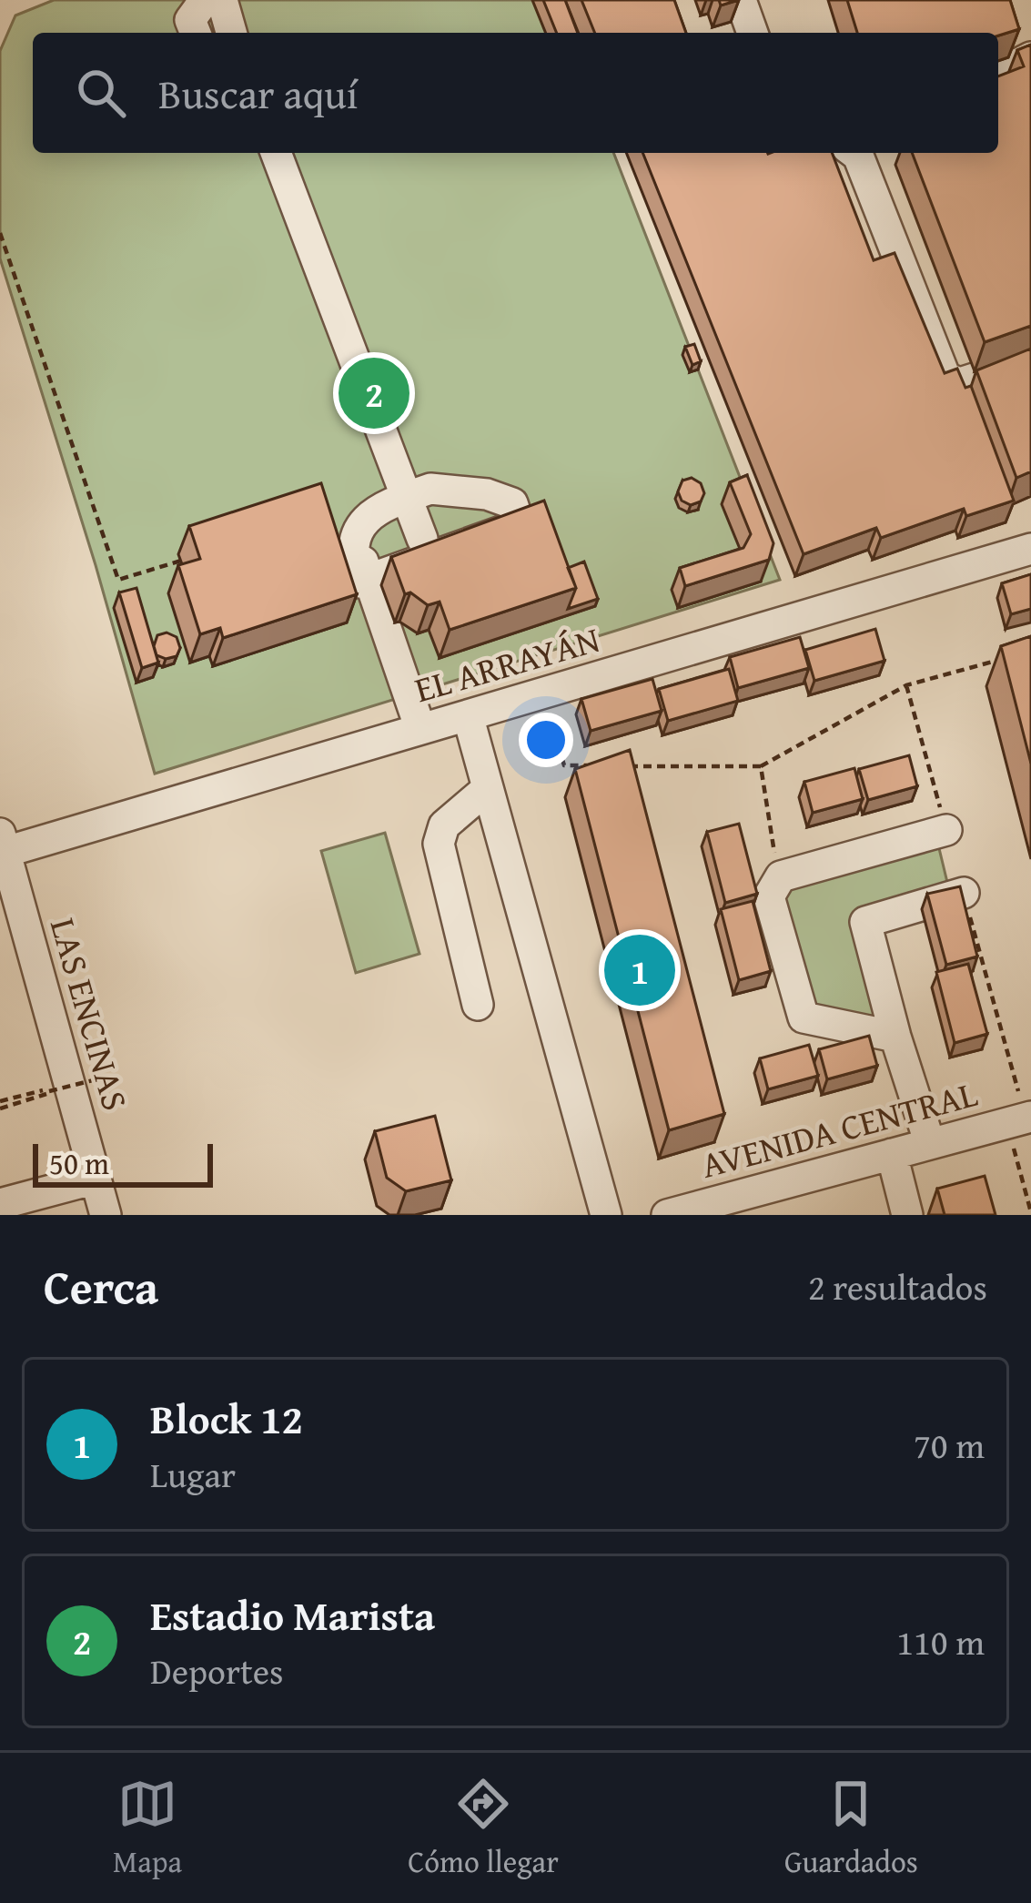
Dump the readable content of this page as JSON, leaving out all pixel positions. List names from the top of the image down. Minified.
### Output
{"streets":{"street":["EL ARRAYÁN","LAS ENCINAS","AVENIDA CENTRAL"]},"crossings":[["EL ARRAYÁN","LAS ENCINAS"]],"scale_bar":"50 m","page":{"search":"Buscar aquí","pins":["2","1"],"scale":"50 m","heading":["Cerca","2 resultados"],"list":[{"mark":"1","name":"Block 12","note":"Lugar","value":"70 m"},{"mark":"2","name":"Estadio Marista","note":"Deportes","value":"110 m"}],"nav":["Mapa","Cómo llegar","Guardados"]}}
